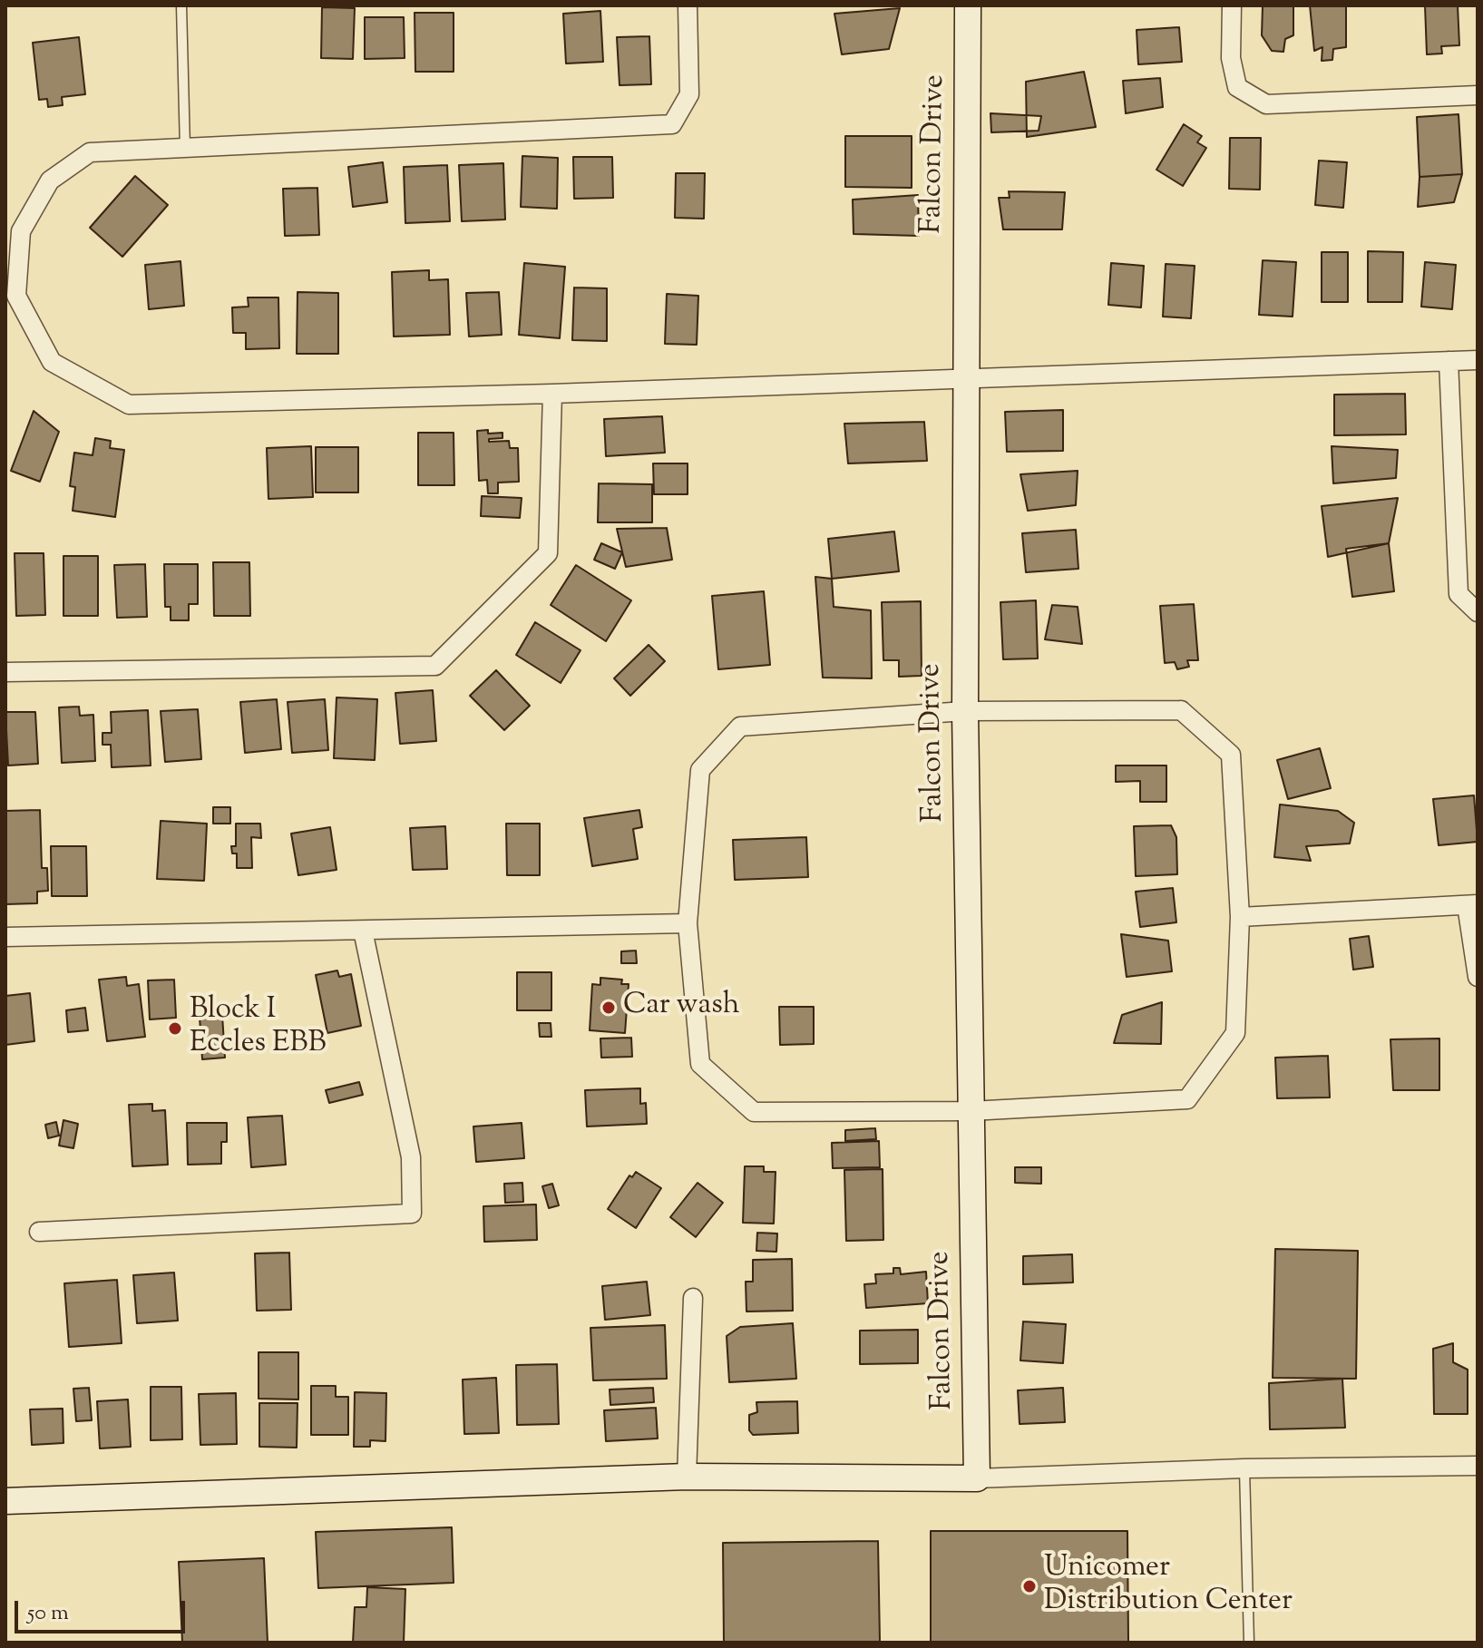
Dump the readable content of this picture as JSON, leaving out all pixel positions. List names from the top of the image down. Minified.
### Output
{"streets":{"street":["Falcon Drive"]},"places":["Car wash","Block I Eccles EBB","Unicomer Distribution Center"],"scale_bar":"50 m"}
